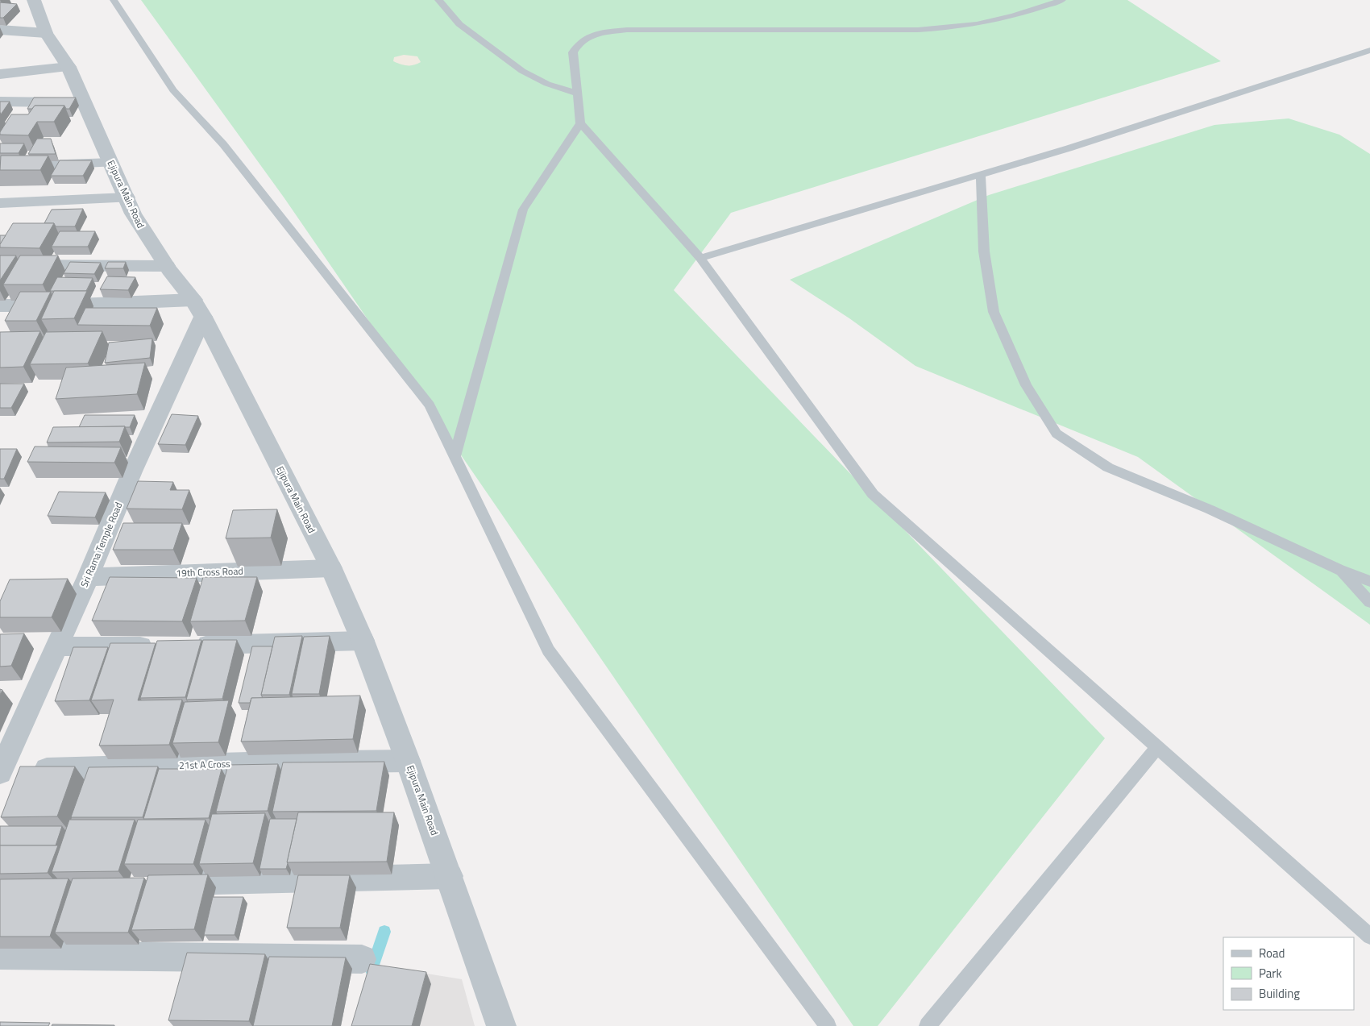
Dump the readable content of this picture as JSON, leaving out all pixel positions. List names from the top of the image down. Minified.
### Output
{"streets":{"street":["Ejipura Main Road","Sri Rama Temple Road","19th Cross Road","21st A Cross"]},"crossings":[["Ejipura Main Road","Sri Rama Temple Road"],["Ejipura Main Road","19th Cross Road"],["Ejipura Main Road","21st A Cross"],["Sri Rama Temple Road","19th Cross Road"],["Sri Rama Temple Road","21st A Cross"]],"legend":["Road","Park","Building"]}
